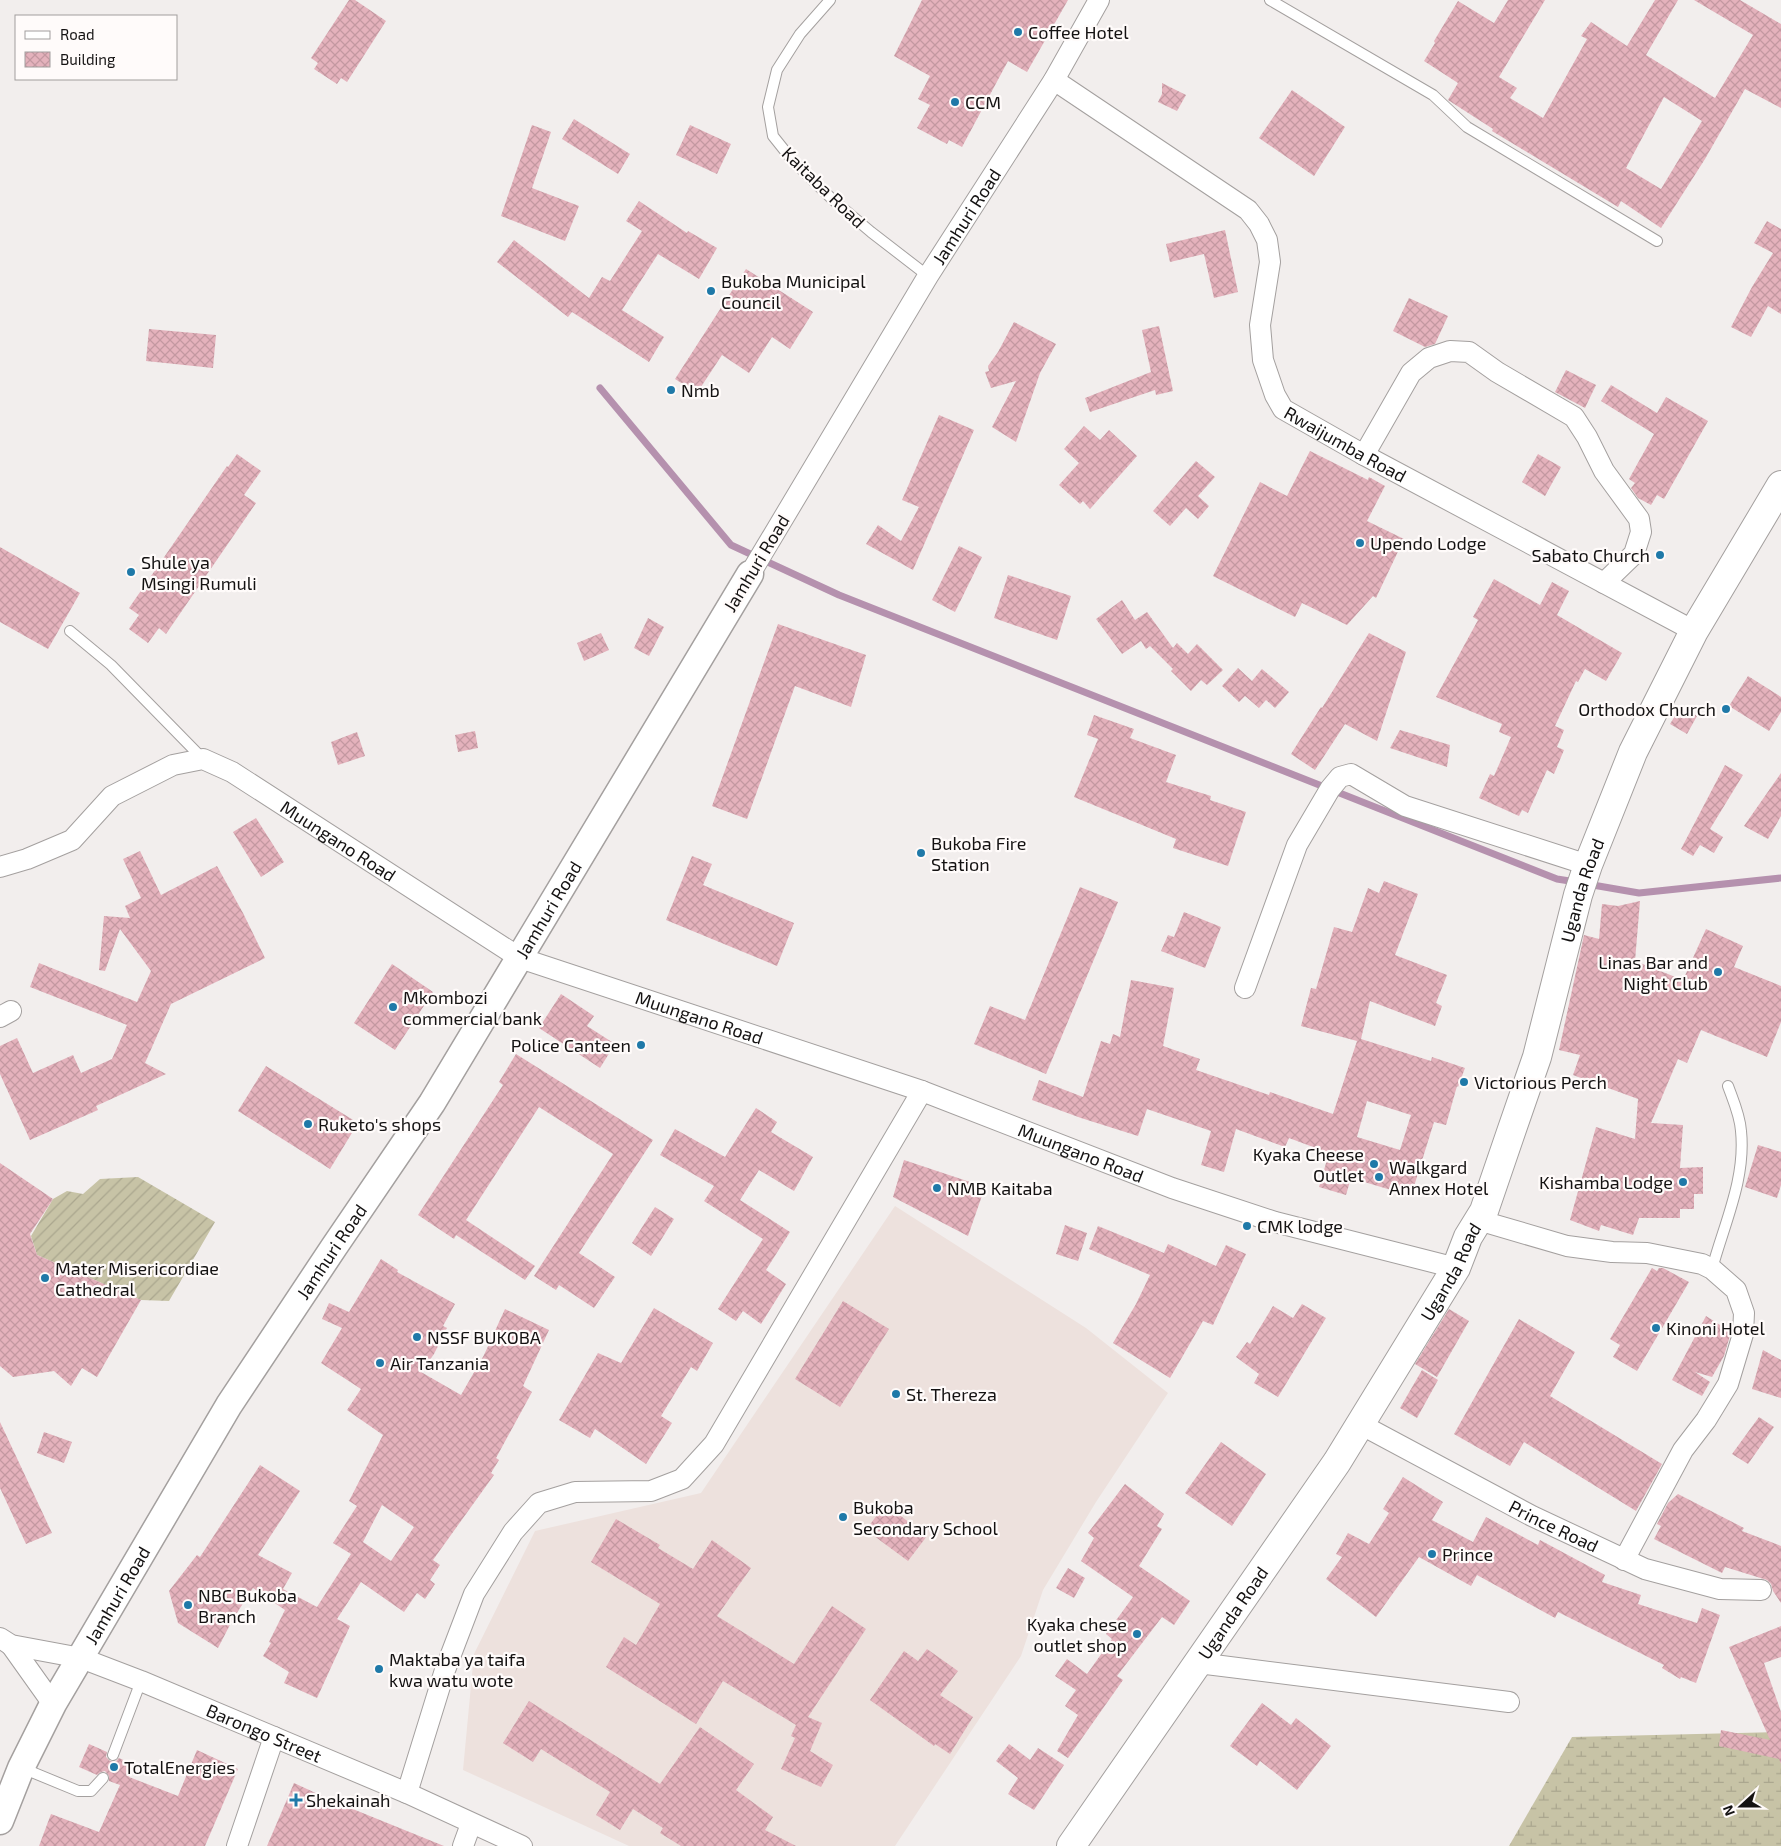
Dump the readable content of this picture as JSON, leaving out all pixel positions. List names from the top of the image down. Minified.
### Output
{"streets":{"main road":["Uganda Road"],"street":["Jamhuri Road","Rwaijumba Road","Muungano Road","Prince Road","Barongo Street"],"lane":["Kaitaba Road"]},"crossings":[["Kaitaba Road","Jamhuri Road"],["Jamhuri Road","Rwaijumba Road"],["Jamhuri Road","Muungano Road"],["Jamhuri Road","Barongo Street"],["Rwaijumba Road","Uganda Road"],["Muungano Road","Uganda Road"],["Uganda Road","Prince Road"]],"places":{"other":["Coffee Hotel","CCM","Bukoba Municipal Council","Nmb","Upendo Lodge","Sabato Church","Shule ya Msingi Rumuli","Orthodox Church","Bukoba Fire Station","Linas Bar and Night Club","Mkombozi commercial bank","Police Canteen","Victorious Perch","Ruketo's shops","Kyaka Cheese Outlet","Walkgard Annex Hotel","Kishamba Lodge","NMB Kaitaba","CMK lodge","Mater Misericordiae Cathedral","Kinoni Hotel","NSSF BUKOBA","Air Tanzania","St. Thereza","Bukoba Secondary School","Prince","NBC Bukoba Branch","Kyaka chese outlet shop","Maktaba ya taifa kwa watu wote","TotalEnergies"],"health":["Shekainah"]},"legend":["Road","Building"],"north":"left"}
